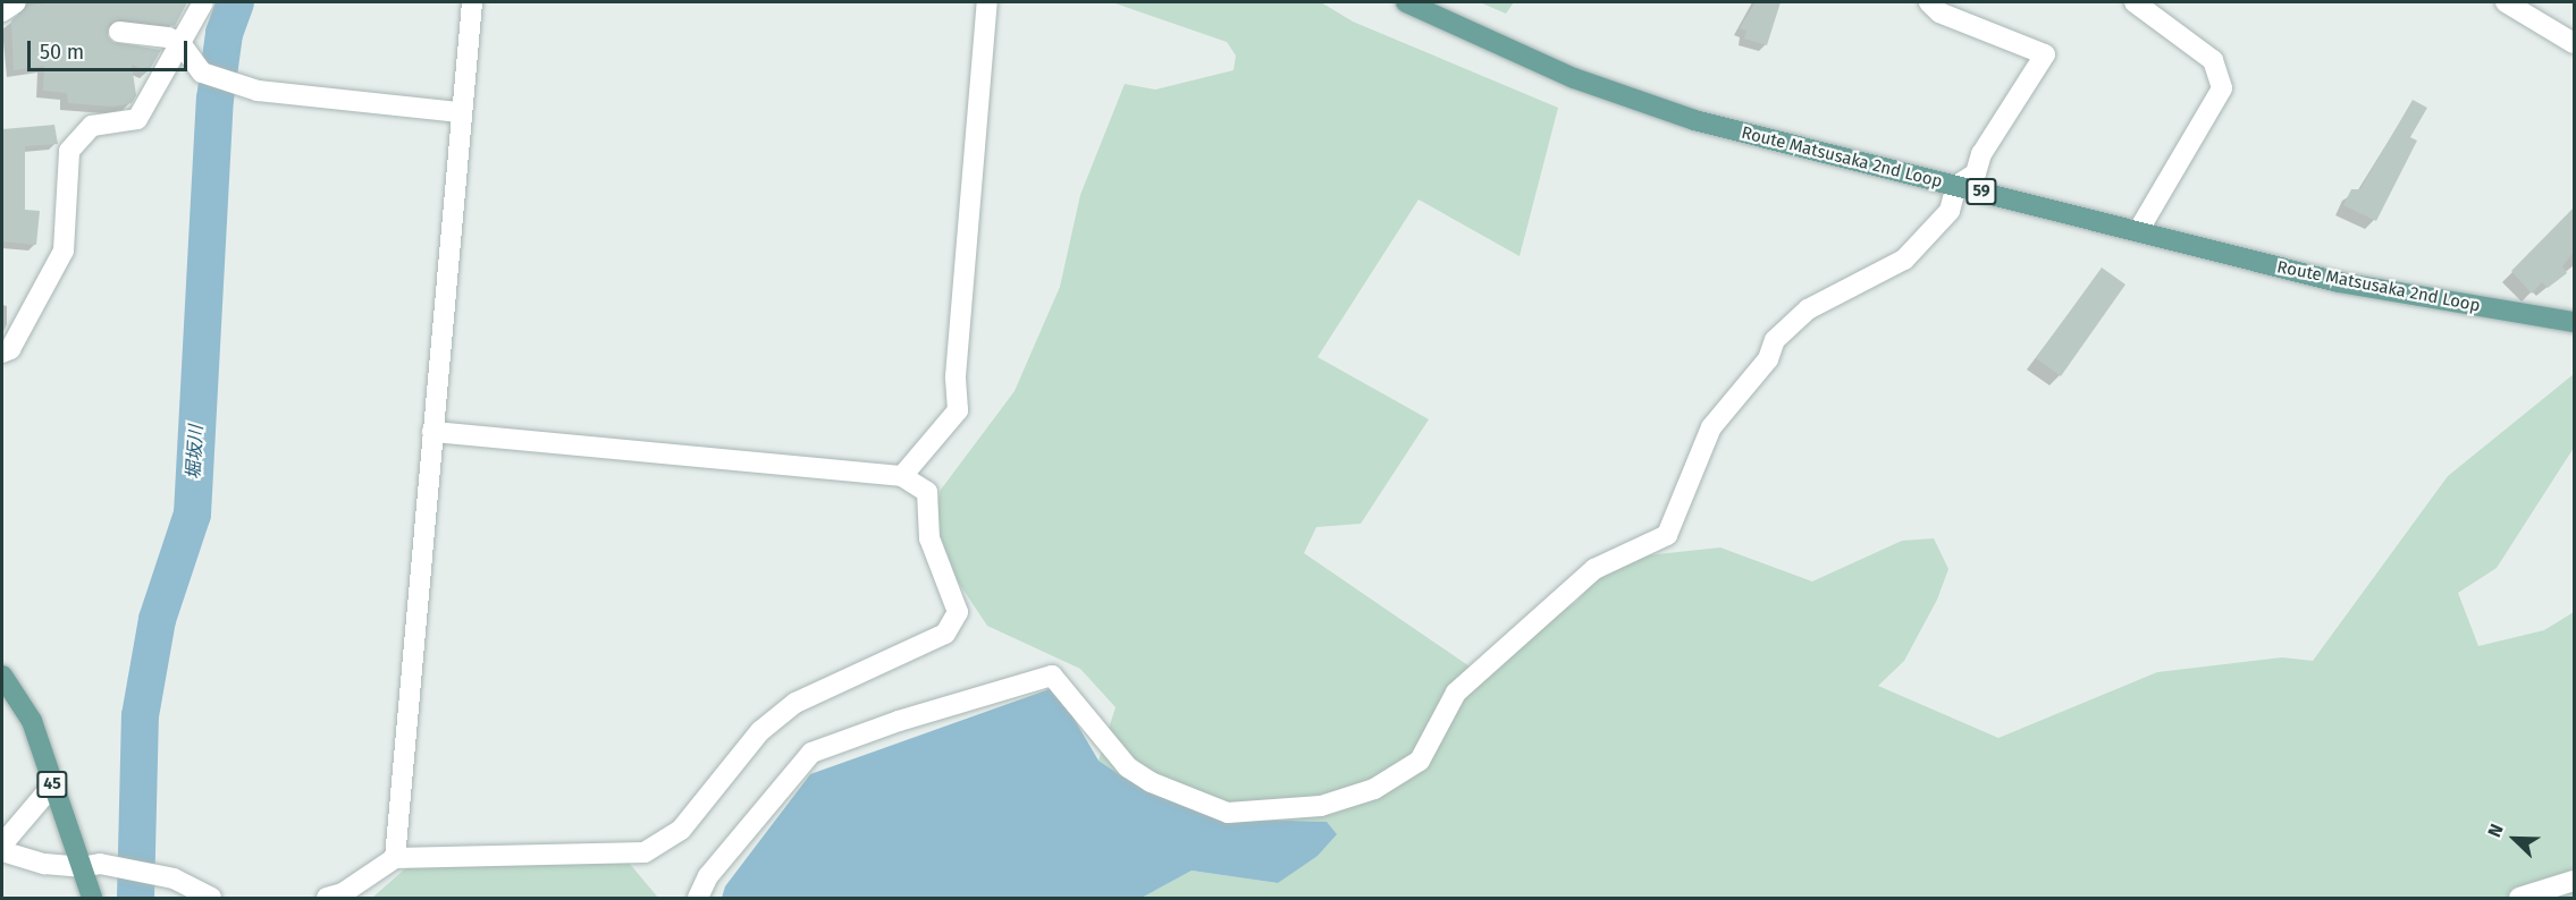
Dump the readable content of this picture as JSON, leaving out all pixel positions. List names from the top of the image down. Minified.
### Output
{"streets":{"main road":["Route Matsusaka 2nd Loop","59","45"]},"water":["堀坂川"],"scale_bar":"50 m","north":"top left"}
